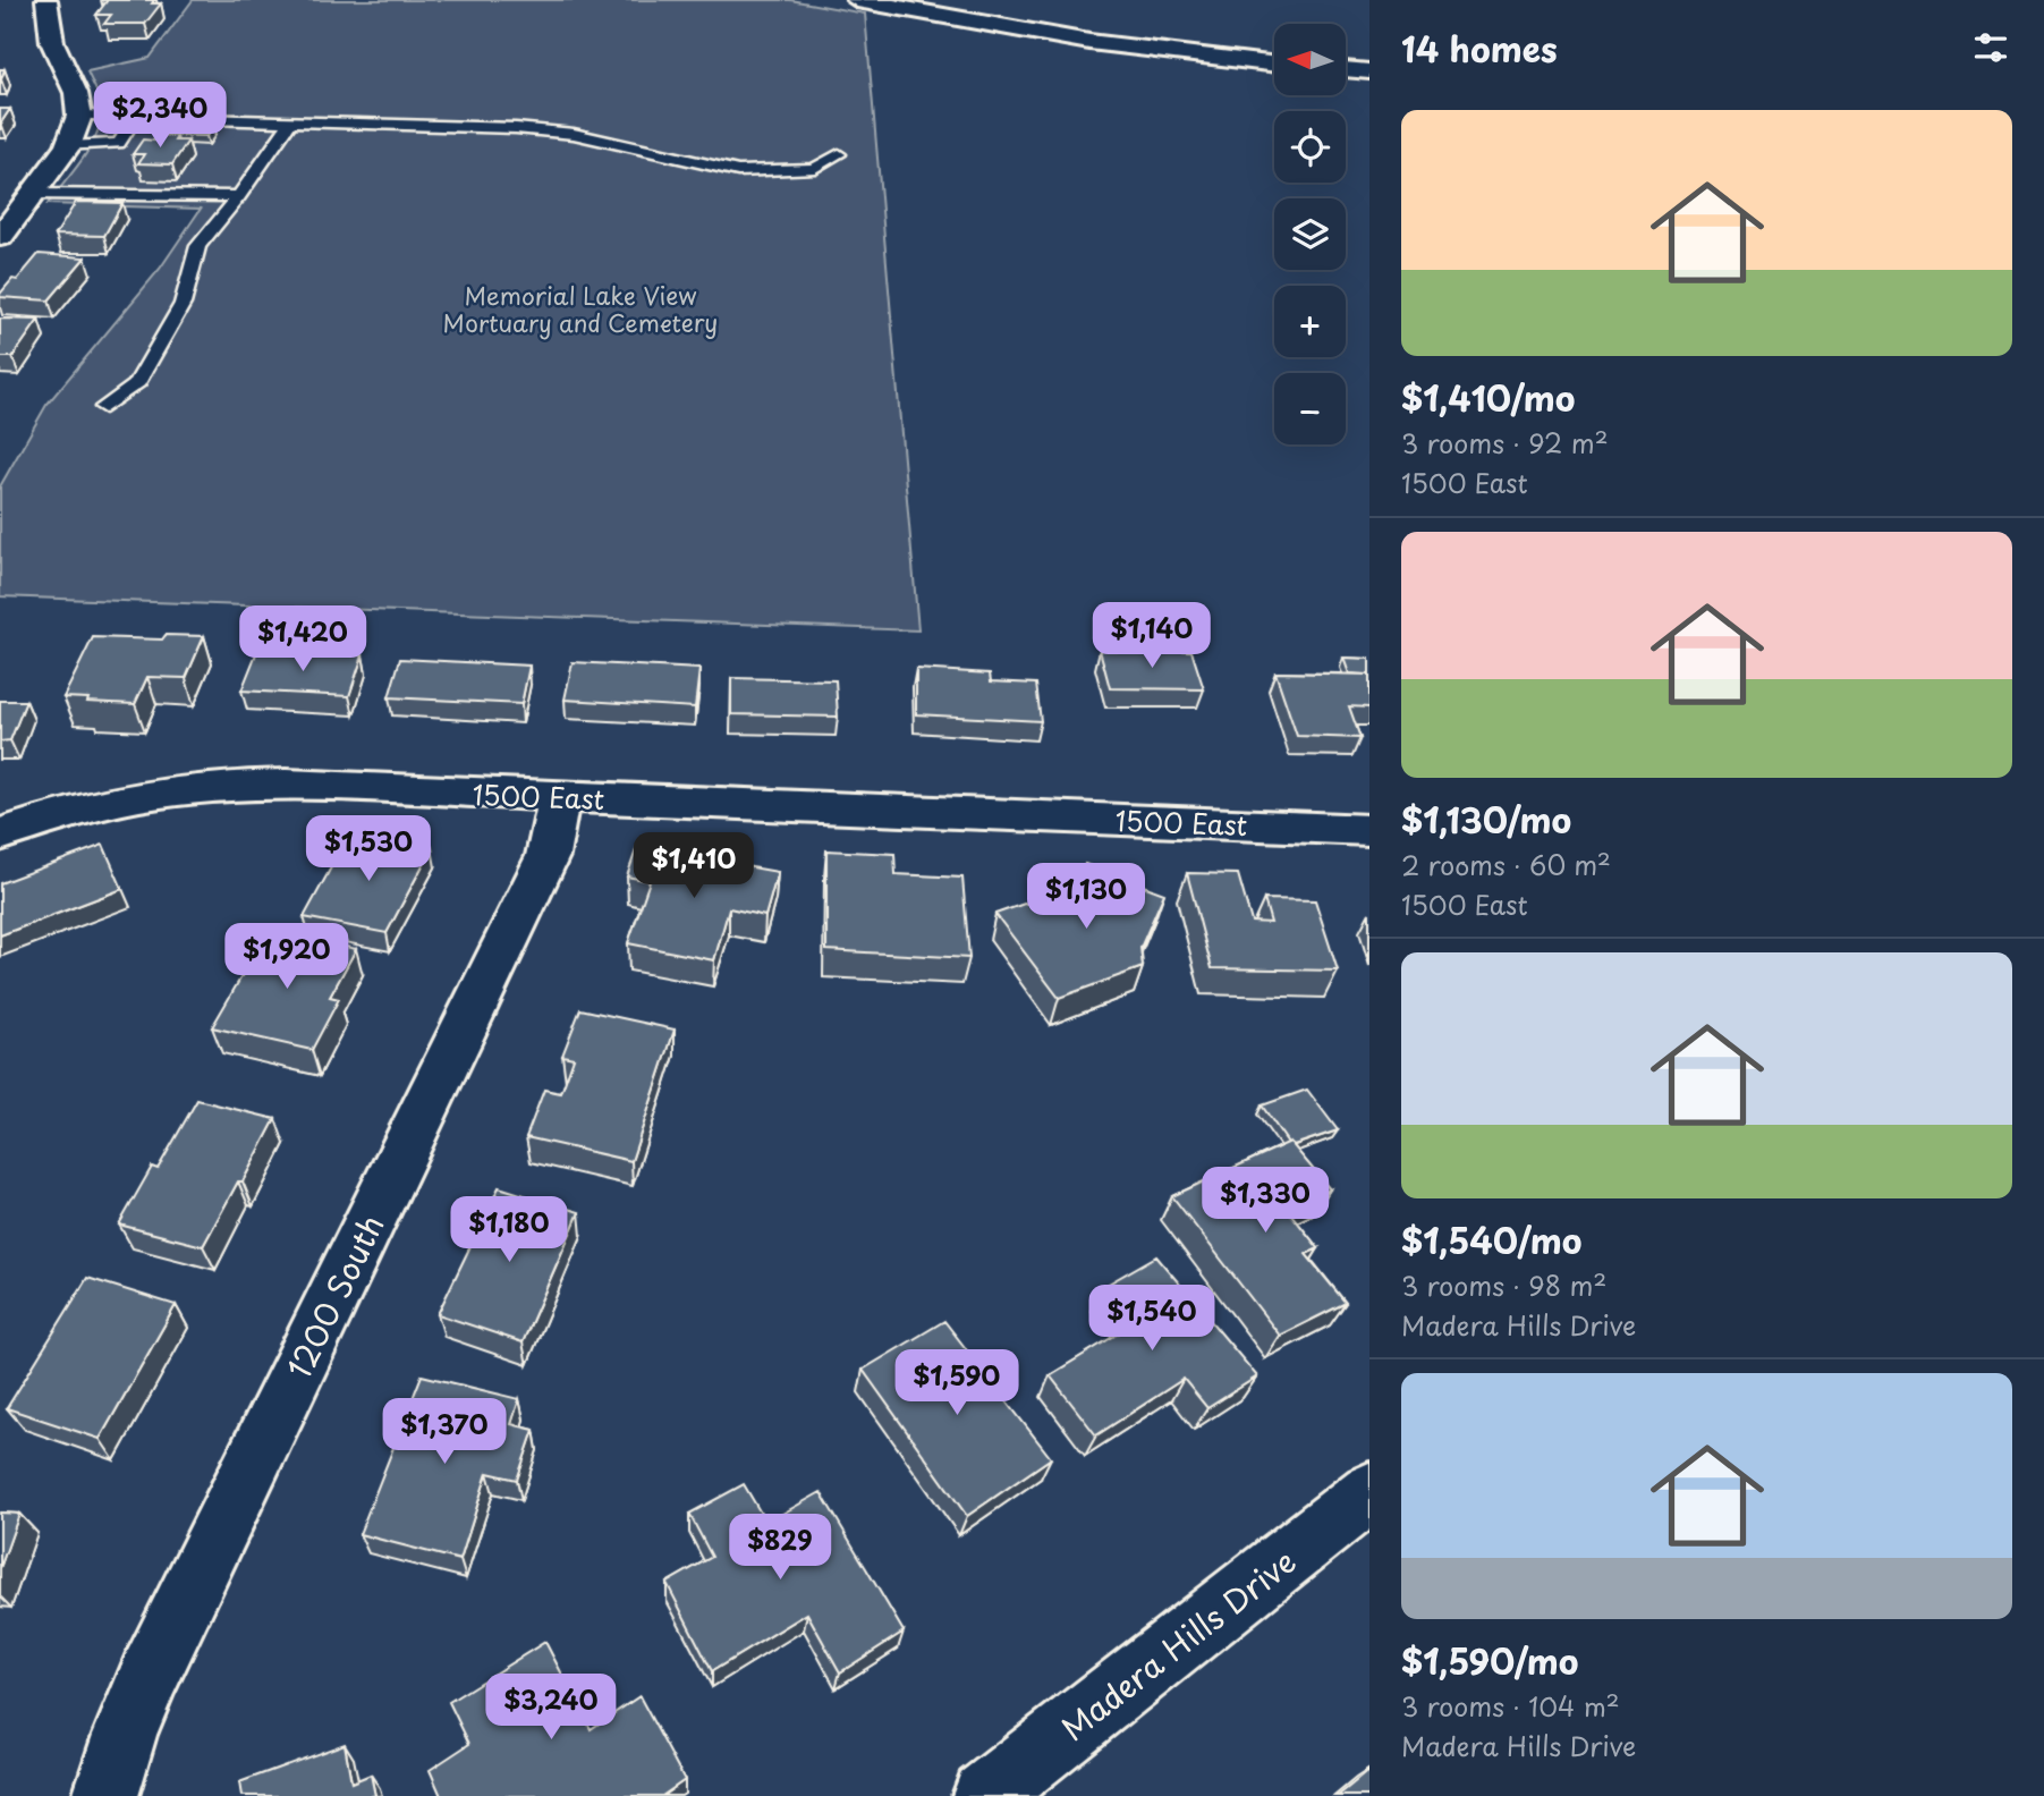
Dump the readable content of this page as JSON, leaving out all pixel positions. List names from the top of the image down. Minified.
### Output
{"streets":{"street":["1500 East","1200 South","Madera Hills Drive"]},"crossings":[["1500 East","1200 South"]],"parks":["Memorial Lake View Mortuary and Cemetery"],"north":"left","page":{"heading":"14 homes","map_buttons":["+","−"],"price":["$2,340","$1,140","$1,420","$1,530","$1,410","$1,130","$1,920","$1,330","$1,180","$1,540","$1,590","$1,370","$829","$3,240"],"list":[{"name":"$1,410/mo","note":"3 rooms · 92 m² · 1500 East"},{"name":"$1,130/mo","note":"2 rooms · 60 m² · 1500 East"},{"name":"$1,540/mo","note":"3 rooms · 98 m² · Madera Hills Drive"},{"name":"$1,590/mo","note":"3 rooms · 104 m² · Madera Hills Drive"}]}}
